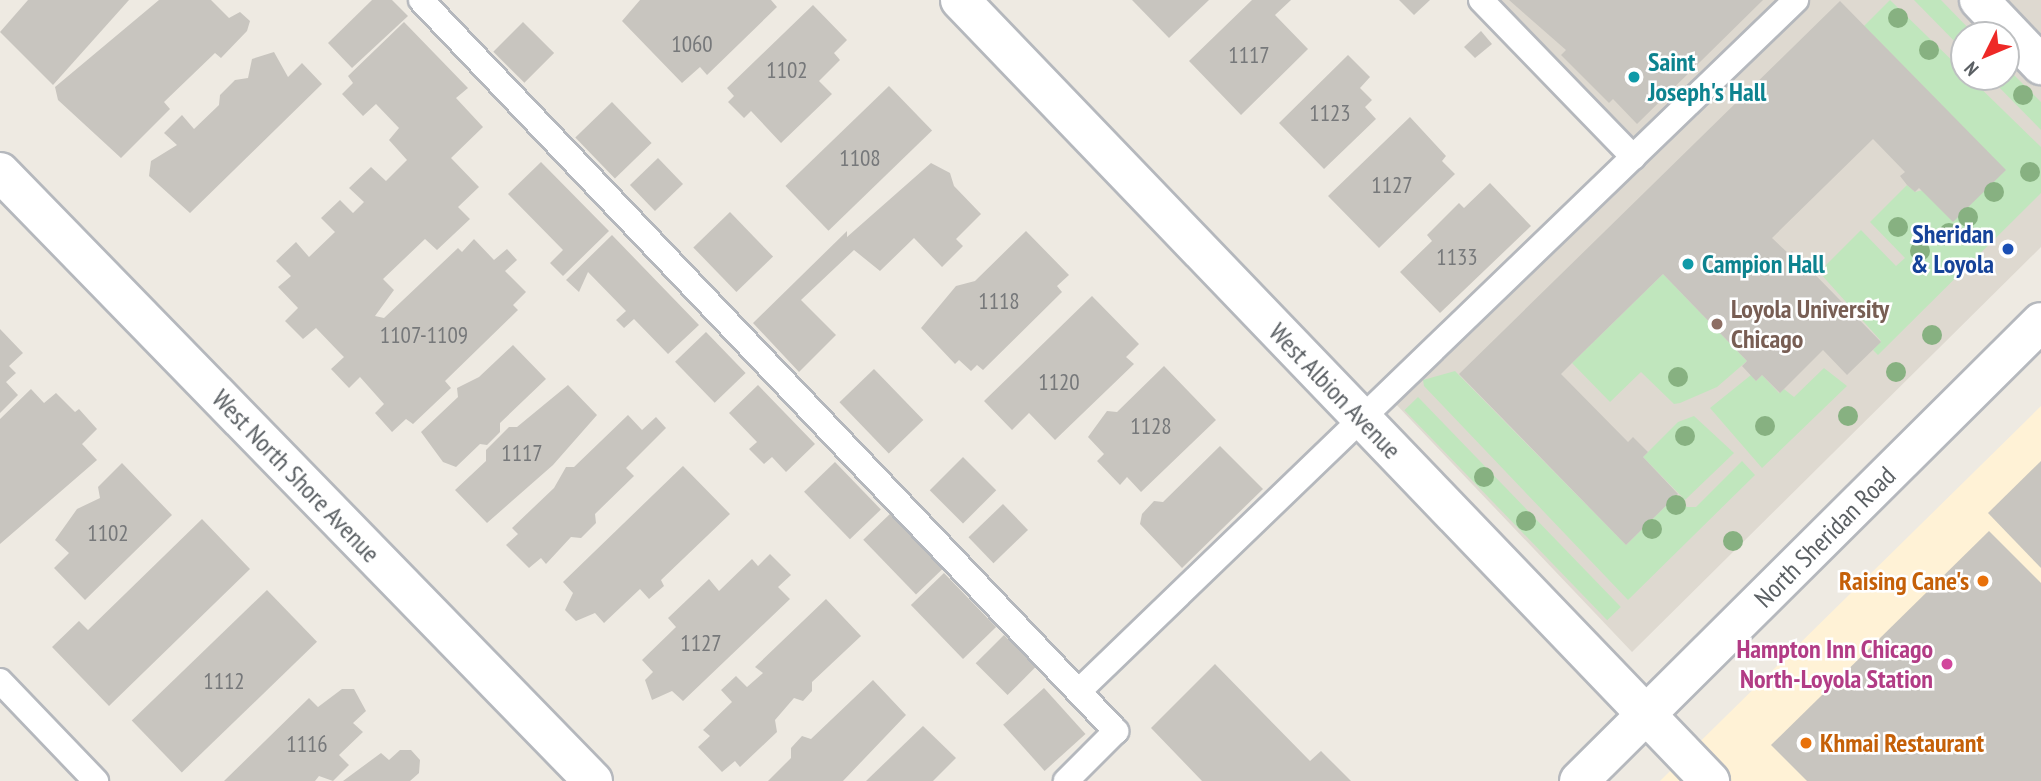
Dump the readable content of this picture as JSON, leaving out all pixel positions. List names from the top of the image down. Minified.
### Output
{"streets":{"street":["West Albion Avenue","West North Shore Avenue","North Sheridan Road"]},"crossings":[["West Albion Avenue","North Sheridan Road"]],"places":["Saint Joseph's Hall","Sheridan & Loyola","Campion Hall","Loyola University Chicago","Raising Cane's","Hampton Inn Chicago North-Loyola Station","Khmai Restaurant"],"house_numbers":["1060","1117","1102","1123","1108","1127","1133","1118","1107-1109","1120","1128","1117","1102","1127","1112","1116"],"north":"bottom left"}
